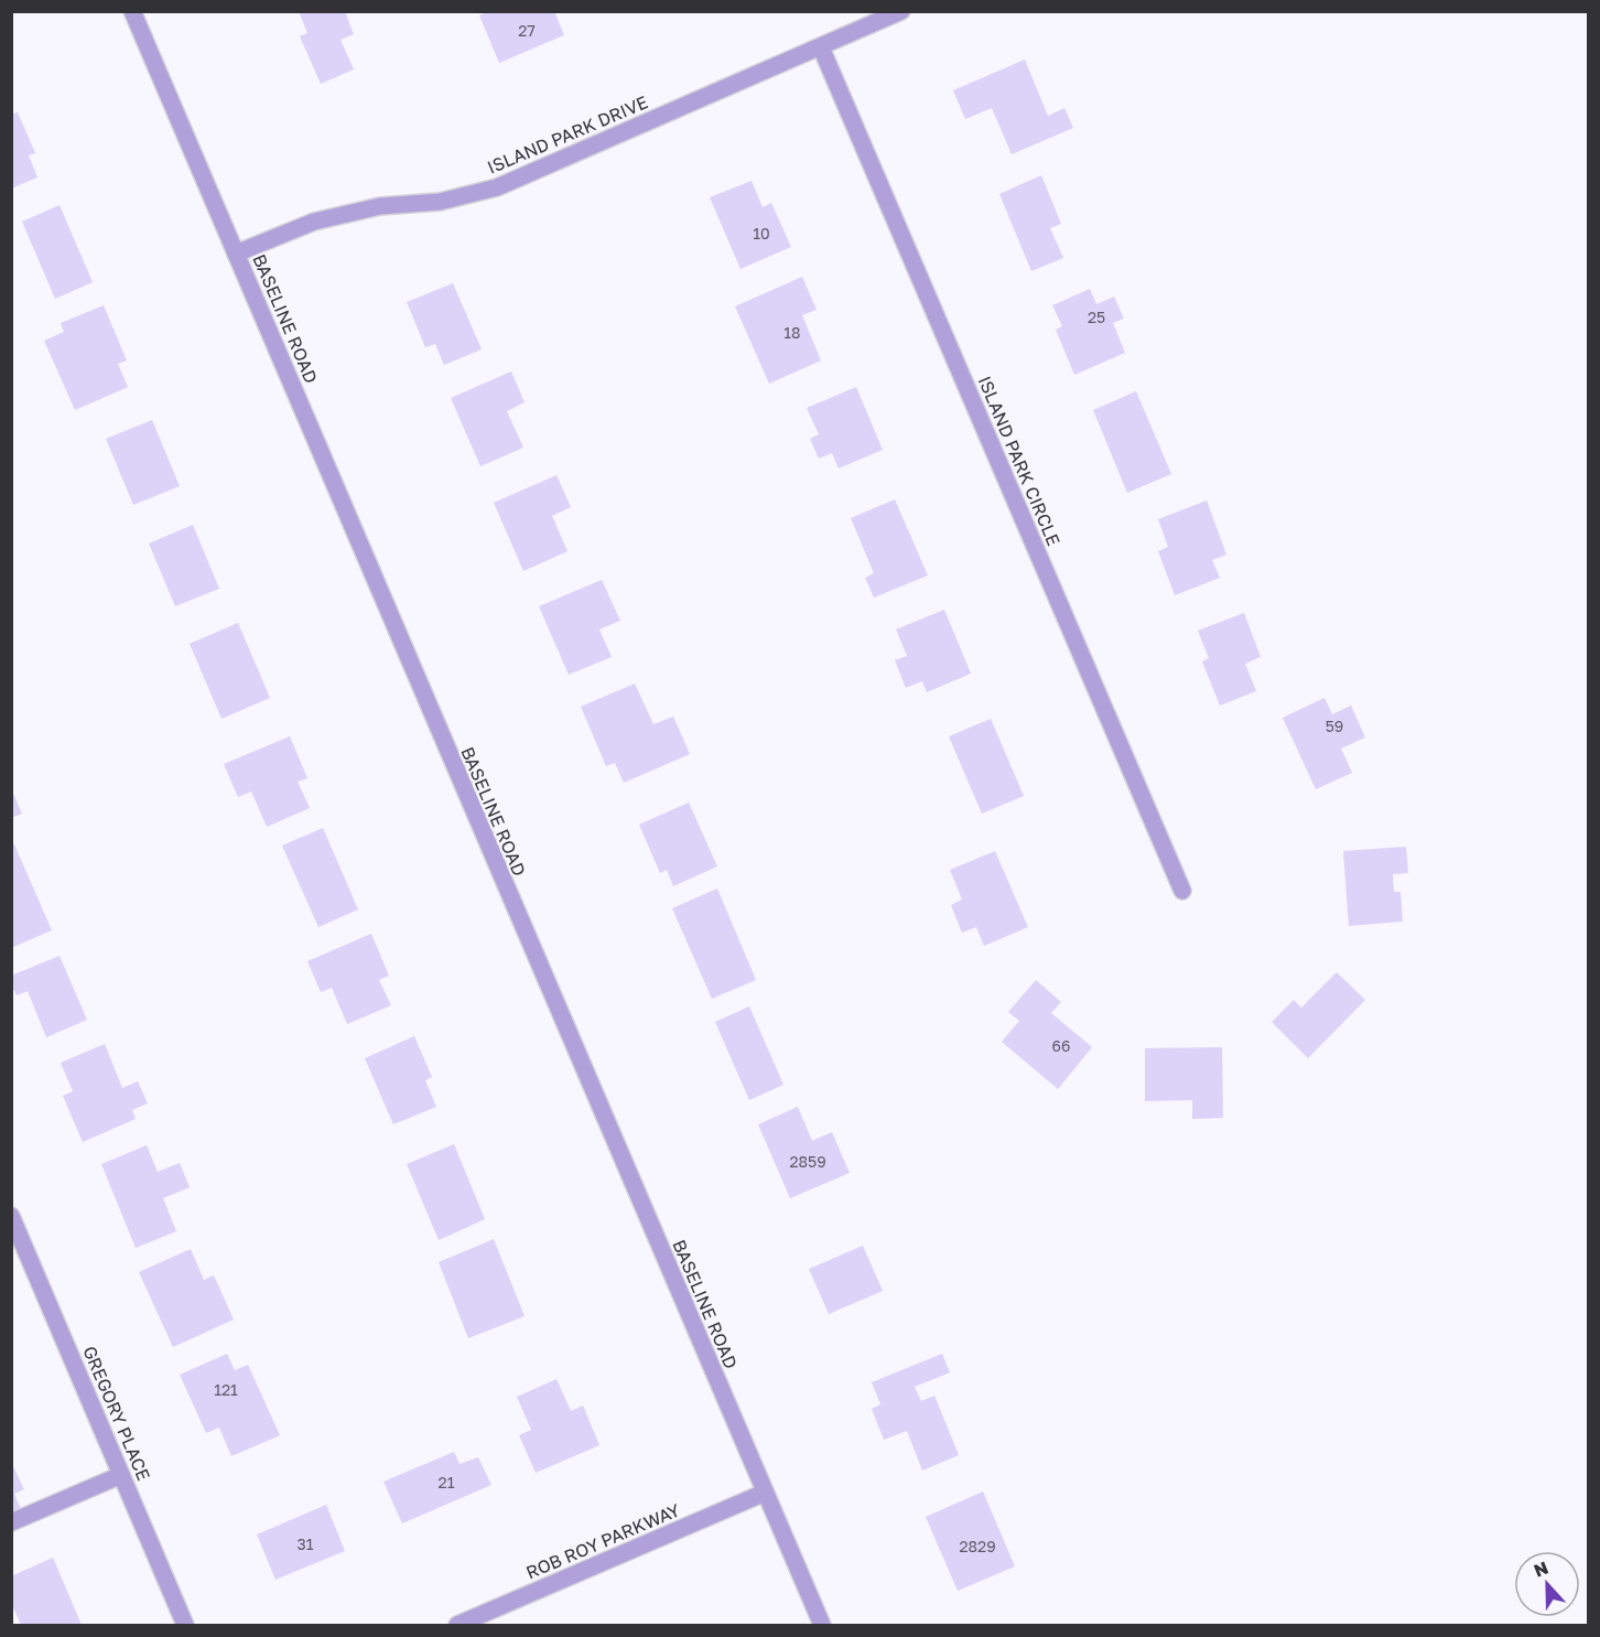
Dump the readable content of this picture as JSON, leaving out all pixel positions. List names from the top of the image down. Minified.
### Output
{"streets":{"street":["ISLAND PARK DRIVE","BASELINE ROAD","ISLAND PARK CIRCLE","GREGORY PLACE","ROB ROY PARKWAY"]},"crossings":[["ISLAND PARK DRIVE","BASELINE ROAD"],["ISLAND PARK DRIVE","ISLAND PARK CIRCLE"],["BASELINE ROAD","ROB ROY PARKWAY"]],"house_numbers":["27","10","25","18","59","66","2859","121","21","31","2829"],"north":"top"}
